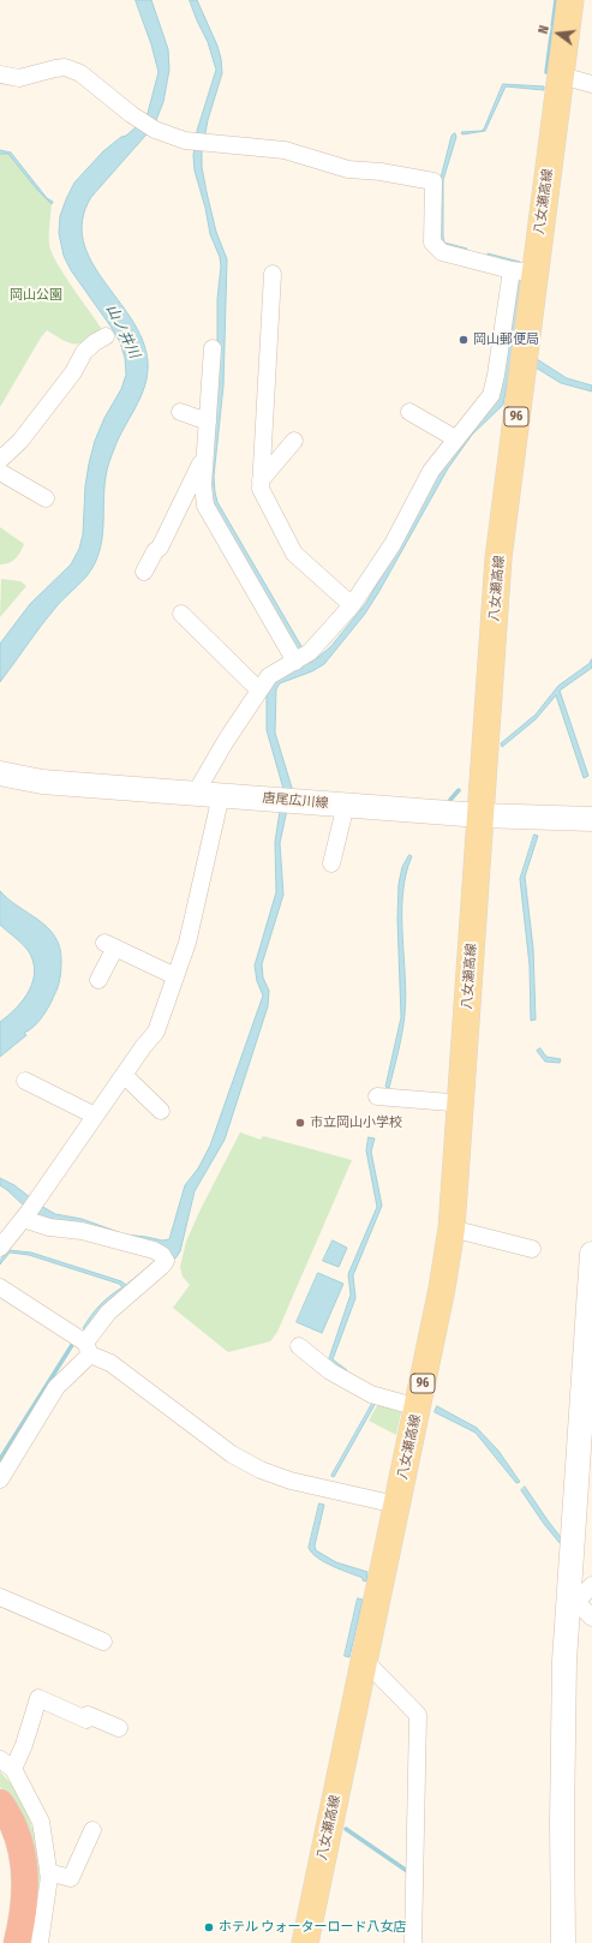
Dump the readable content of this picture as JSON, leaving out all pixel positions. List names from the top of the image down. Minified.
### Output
{"streets":{"main road":["八女瀬高線","96"],"street":["唐尾広川線"]},"crossings":[["八女瀬高線","唐尾広川線"]],"water":["山ノ井川"],"parks":["岡山公園"],"places":["岡山郵便局","市立岡山小学校","ホテル ウォーターロード八女店"],"north":"left"}
